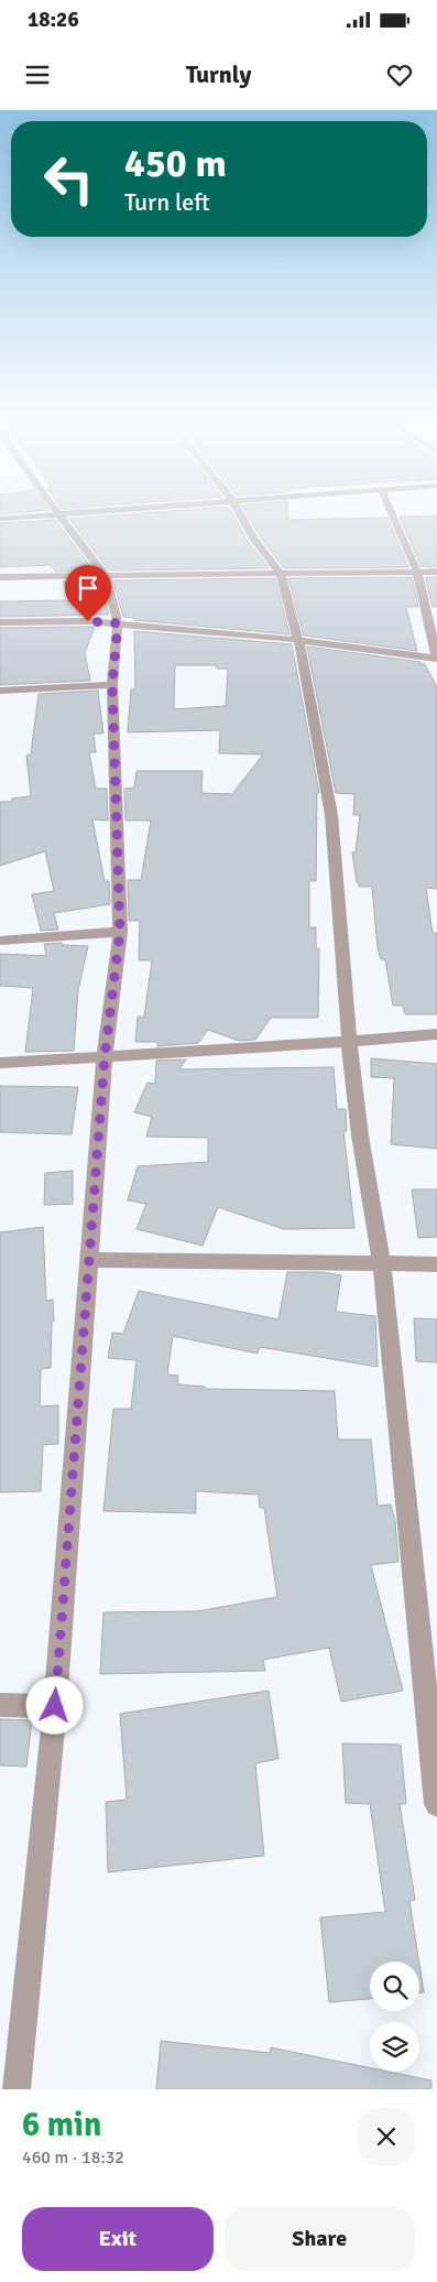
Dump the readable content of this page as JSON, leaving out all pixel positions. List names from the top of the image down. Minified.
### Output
{"page":{"status":"18:26","header":"Turnly","turn":["450 m","Turn left"],"heading":["6 min","460 m · 18:32"],"buttons":["Exit","Share"]}}
